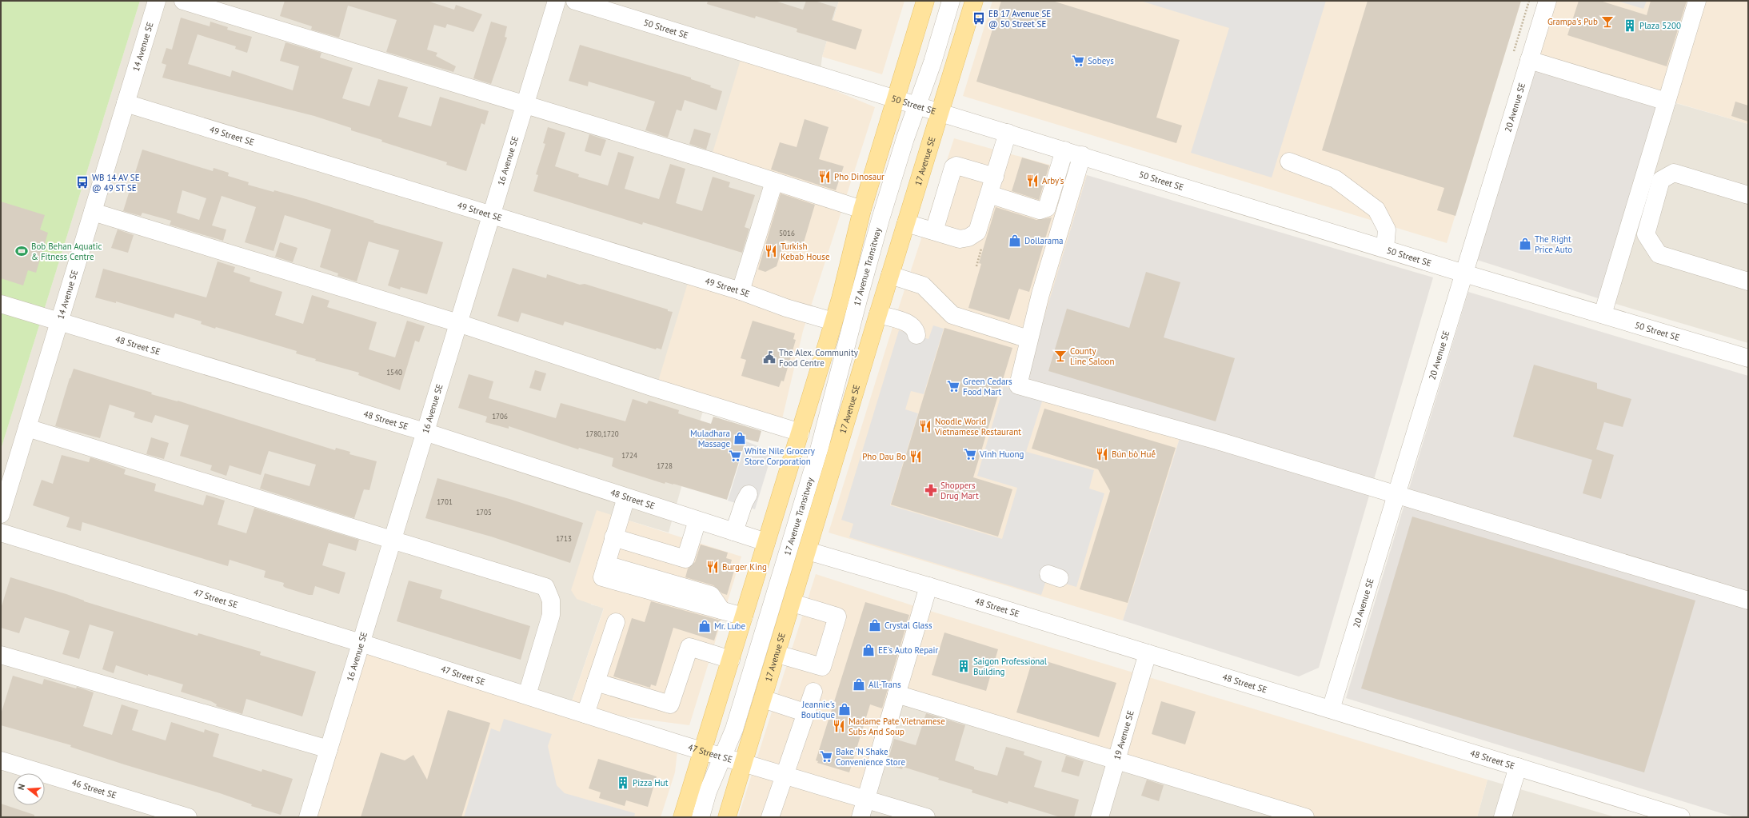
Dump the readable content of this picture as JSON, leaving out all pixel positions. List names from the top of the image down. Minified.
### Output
{"streets":{"main road":["17 Avenue SE"],"street":["50 Street SE","14 Avenue SE","20 Avenue SE","49 Street SE","16 Avenue SE","17 Avenue Transitway","48 Street SE","47 Street SE","19 Avenue SE","46 Street SE"]},"crossings":[["50 Street SE","20 Avenue SE"],["50 Street SE","17 Avenue SE"],["50 Street SE","17 Avenue Transitway"],["14 Avenue SE","49 Street SE"],["14 Avenue SE","48 Street SE"],["20 Avenue SE","48 Street SE"],["49 Street SE","16 Avenue SE"],["17 Avenue SE","48 Street SE"],["17 Avenue SE","47 Street SE"],["16 Avenue SE","48 Street SE"],["16 Avenue SE","47 Street SE"],["17 Avenue Transitway","47 Street SE"],["48 Street SE","19 Avenue SE"]],"places":{"bus stop":["EB 17 Avenue SE @ 50 Street SE","WB 14 AV SE @ 49 ST SE"],"bar":["Grampa's Pub","County Line Saloon"],"building":["Plaza 5200","Saigon Professional Building","Pizza Hut"],"supermarket":["Sobeys","Green Cedars Food Mart","Vinh Huong","White Nile Grocery Store Corporation","Bake 'N Shake Convenience Store"],"restaurant":["Pho Dinosaur","Arby's","Turkish Kebab House","Noodle World Vietnamese Restaurant","Bún bò Huế","Pho Dau Bo","Burger King","Madame Pate Vietnamese Subs And Soup"],"shop":["Dollarama","The Right Price Auto","Muladhara Massage","Crystal Glass","Mr. Lube","EE's Auto Repair","All-Trans","Jeannie's Boutique"],"sports":["Bob Behan Aquatic & Fitness Centre"],"public building":["The Alex. Community Food Centre"],"pharmacy":["Shoppers Drug Mart"]},"house_numbers":["5016","1540","1706","1780,1720","1724","1728","1701","1705","1713"],"north":"left"}
